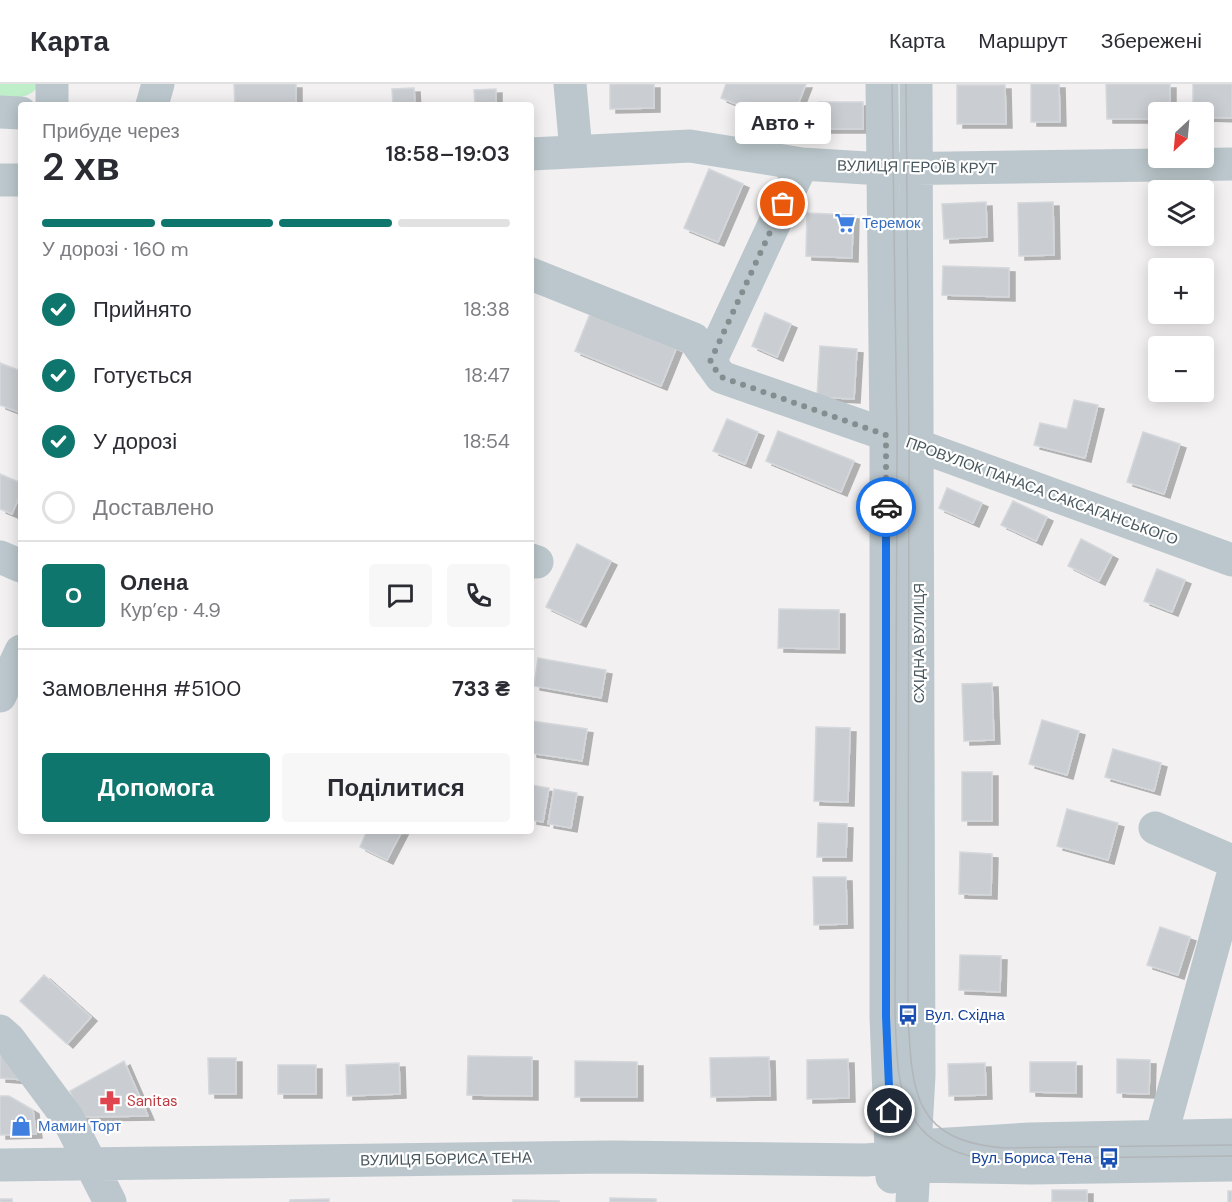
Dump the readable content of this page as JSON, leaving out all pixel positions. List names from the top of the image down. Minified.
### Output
{"streets":{"street":["ВУЛИЦЯ ГЕРОЇВ КРУТ","ПРОВУЛОК ПАНАСА САКСАГАНСЬКОГО","СХІДНА ВУЛИЦЯ","ВУЛИЦЯ БОРИСА ТЕНА"]},"crossings":[["ВУЛИЦЯ ГЕРОЇВ КРУТ","СХІДНА ВУЛИЦЯ"],["ПРОВУЛОК ПАНАСА САКСАГАНСЬКОГО","СХІДНА ВУЛИЦЯ"],["СХІДНА ВУЛИЦЯ","ВУЛИЦЯ БОРИСА ТЕНА"]],"places":{"other":["Авто +"],"supermarket":["Теремок"],"bus stop":["Вул. Східна","Вул. Бориса Тена"],"pharmacy":["Sanitas"],"shop":["Мамин Торт"]},"north":"bottom left","page":{"header":"Карта","nav":["Карта","Маршрут","Збережені"],"map_buttons":["+","−"],"bubble":"Авто +","heading":["2 хв","Прибуде через","18:58–19:03"],"panel":["Олена","Кур’єр · 4.9","Замовлення #5100","733 ₴"],"bar":"У дорозі · 160 m","list":[["Прийнято","18:38"],["Готується","18:47"],["У дорозі","18:54"],"Доставлено"],"round":"О","buttons":["Допомога","Поділитися"]}}
